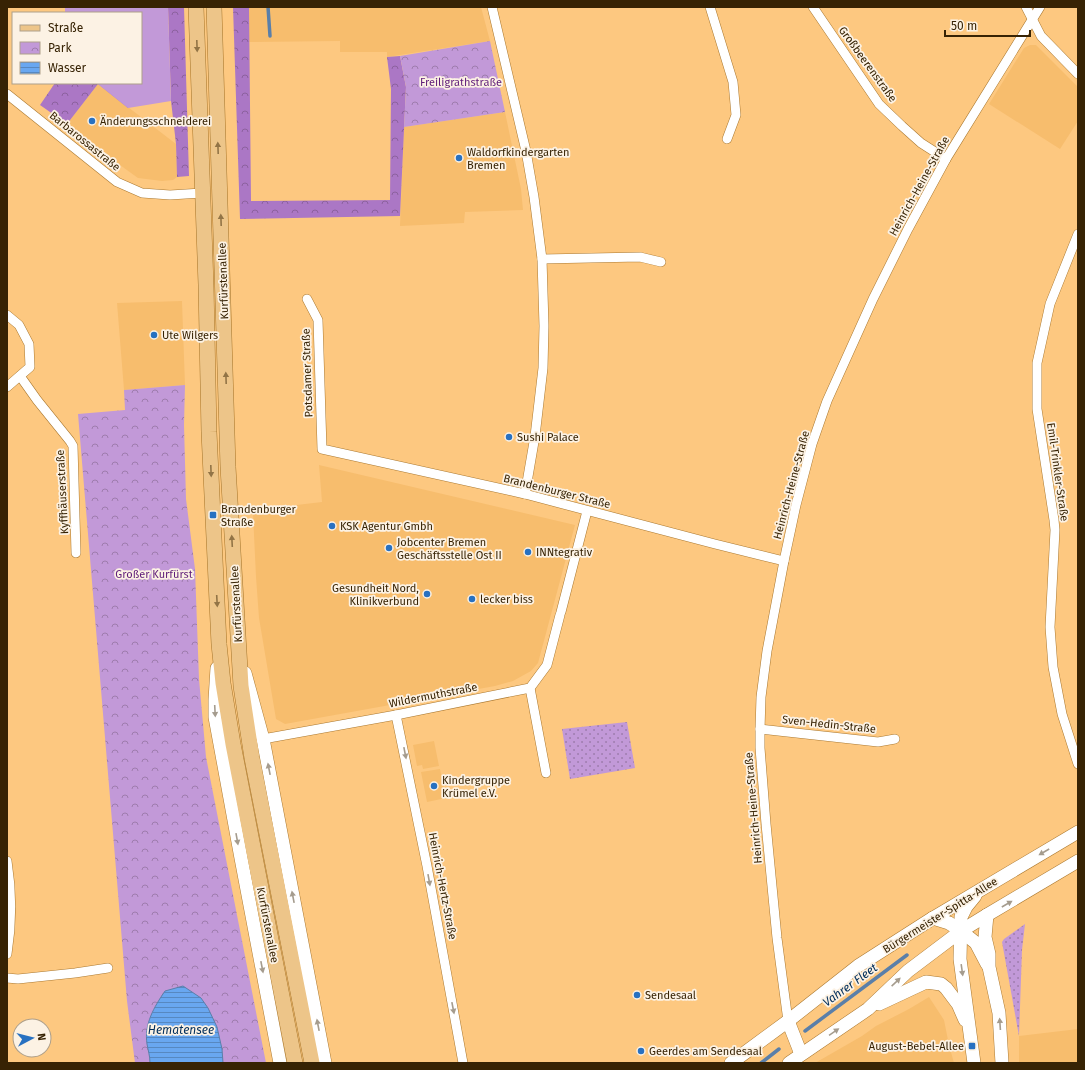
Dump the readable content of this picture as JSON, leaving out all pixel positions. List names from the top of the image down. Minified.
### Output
{"streets":{"main road":["Kurfürstenallee","Bürgermeister-Spitta-Allee"],"street":["Großbeerenstraße","Barbarossastraße","Heinrich-Heine-Straße","Potsdamer Straße","Emil-Trinkler-Straße","Brandenburger Straße","Kyffhäuserstraße","Wildermuthstraße","Sven-Hedin-Straße","Heinrich-Hertz-Straße"]},"crossings":[["Großbeerenstraße","Heinrich-Heine-Straße"],["Barbarossastraße","Kurfürstenallee"],["Heinrich-Heine-Straße","Brandenburger Straße"],["Heinrich-Heine-Straße","Sven-Hedin-Straße"],["Heinrich-Heine-Straße","Bürgermeister-Spitta-Allee"],["Kurfürstenallee","Wildermuthstraße"],["Potsdamer Straße","Brandenburger Straße"],["Wildermuthstraße","Heinrich-Hertz-Straße"]],"one_way":["Heinrich-Hertz-Straße"],"water":["Vahrer Fleet","Hematensee"],"parks":["Freiligrathstraße","Großer Kurfürst"],"places":{"other":["Änderungsschneiderei","Waldorfkindergarten Bremen","Ute Wilgers","Sushi Palace","KSK Agentur Gmbh","Jobcenter Bremen Geschäftsstelle Ost II","INNtegrativ","Gesundheit Nord, Klinikverbund","lecker biss","Kindergruppe Krümel e.V.","Sendesaal","Geerdes am Sendesaal"],"transit":["Brandenburger Straße","August-Bebel-Allee"]},"legend":["Straße","Park","Wasser"],"scale_bar":"50 m","north":"right"}
